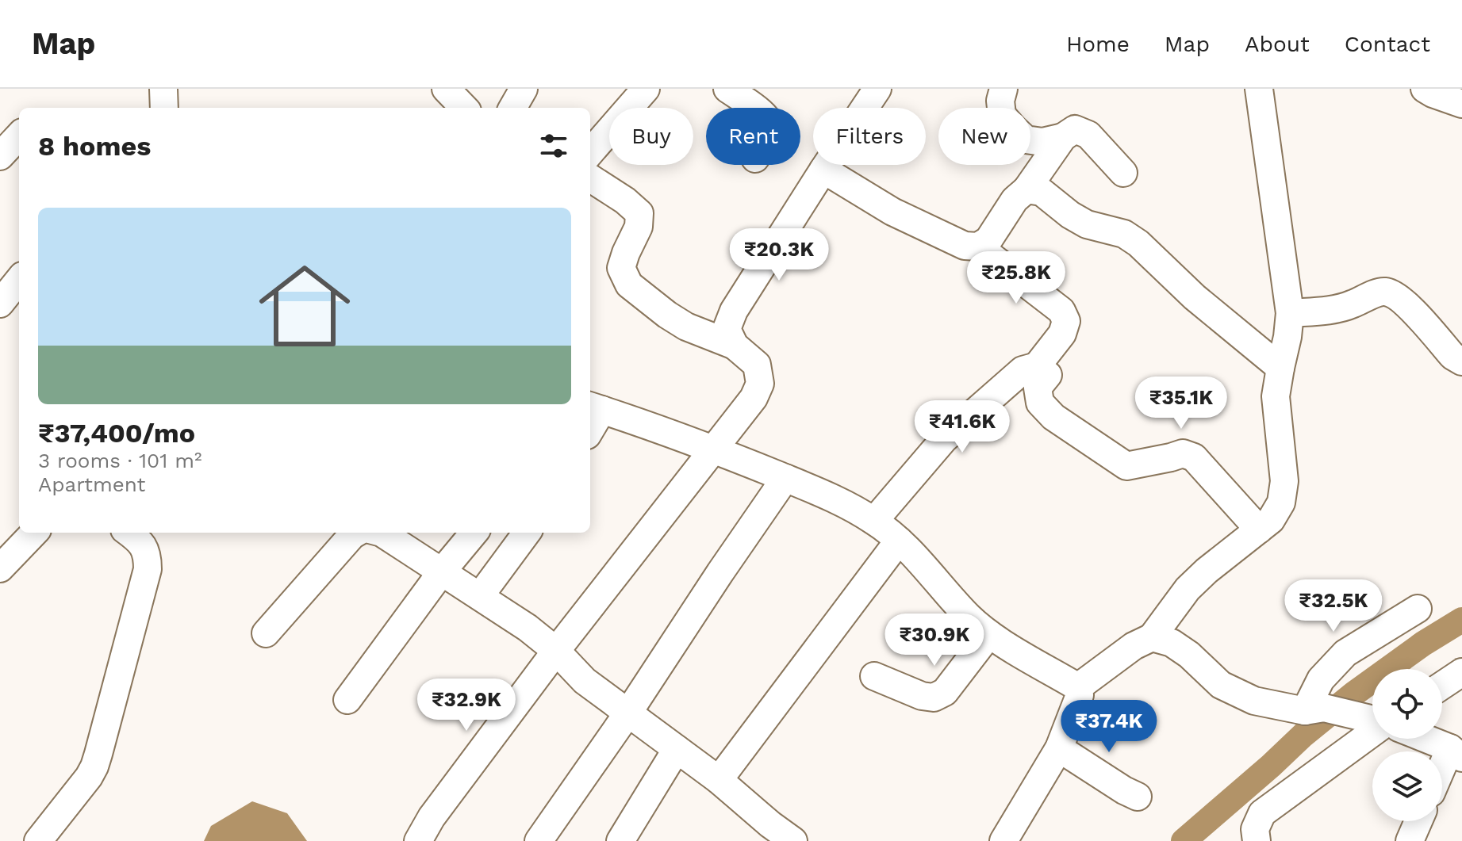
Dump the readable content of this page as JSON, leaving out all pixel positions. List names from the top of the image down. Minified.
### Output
{"page":{"header":"Map","nav":["Home","Map","About","Contact"],"chip":["Buy","Rent","Filters","New"],"heading":"8 homes","list":[{"name":"₹37,400/mo","note":"3 rooms · 101 m² · Apartment"}],"price":["₹20.3K","₹25.8K","₹35.1K","₹41.6K","₹32.5K","₹30.9K","₹32.9K","₹37.4K"]}}
